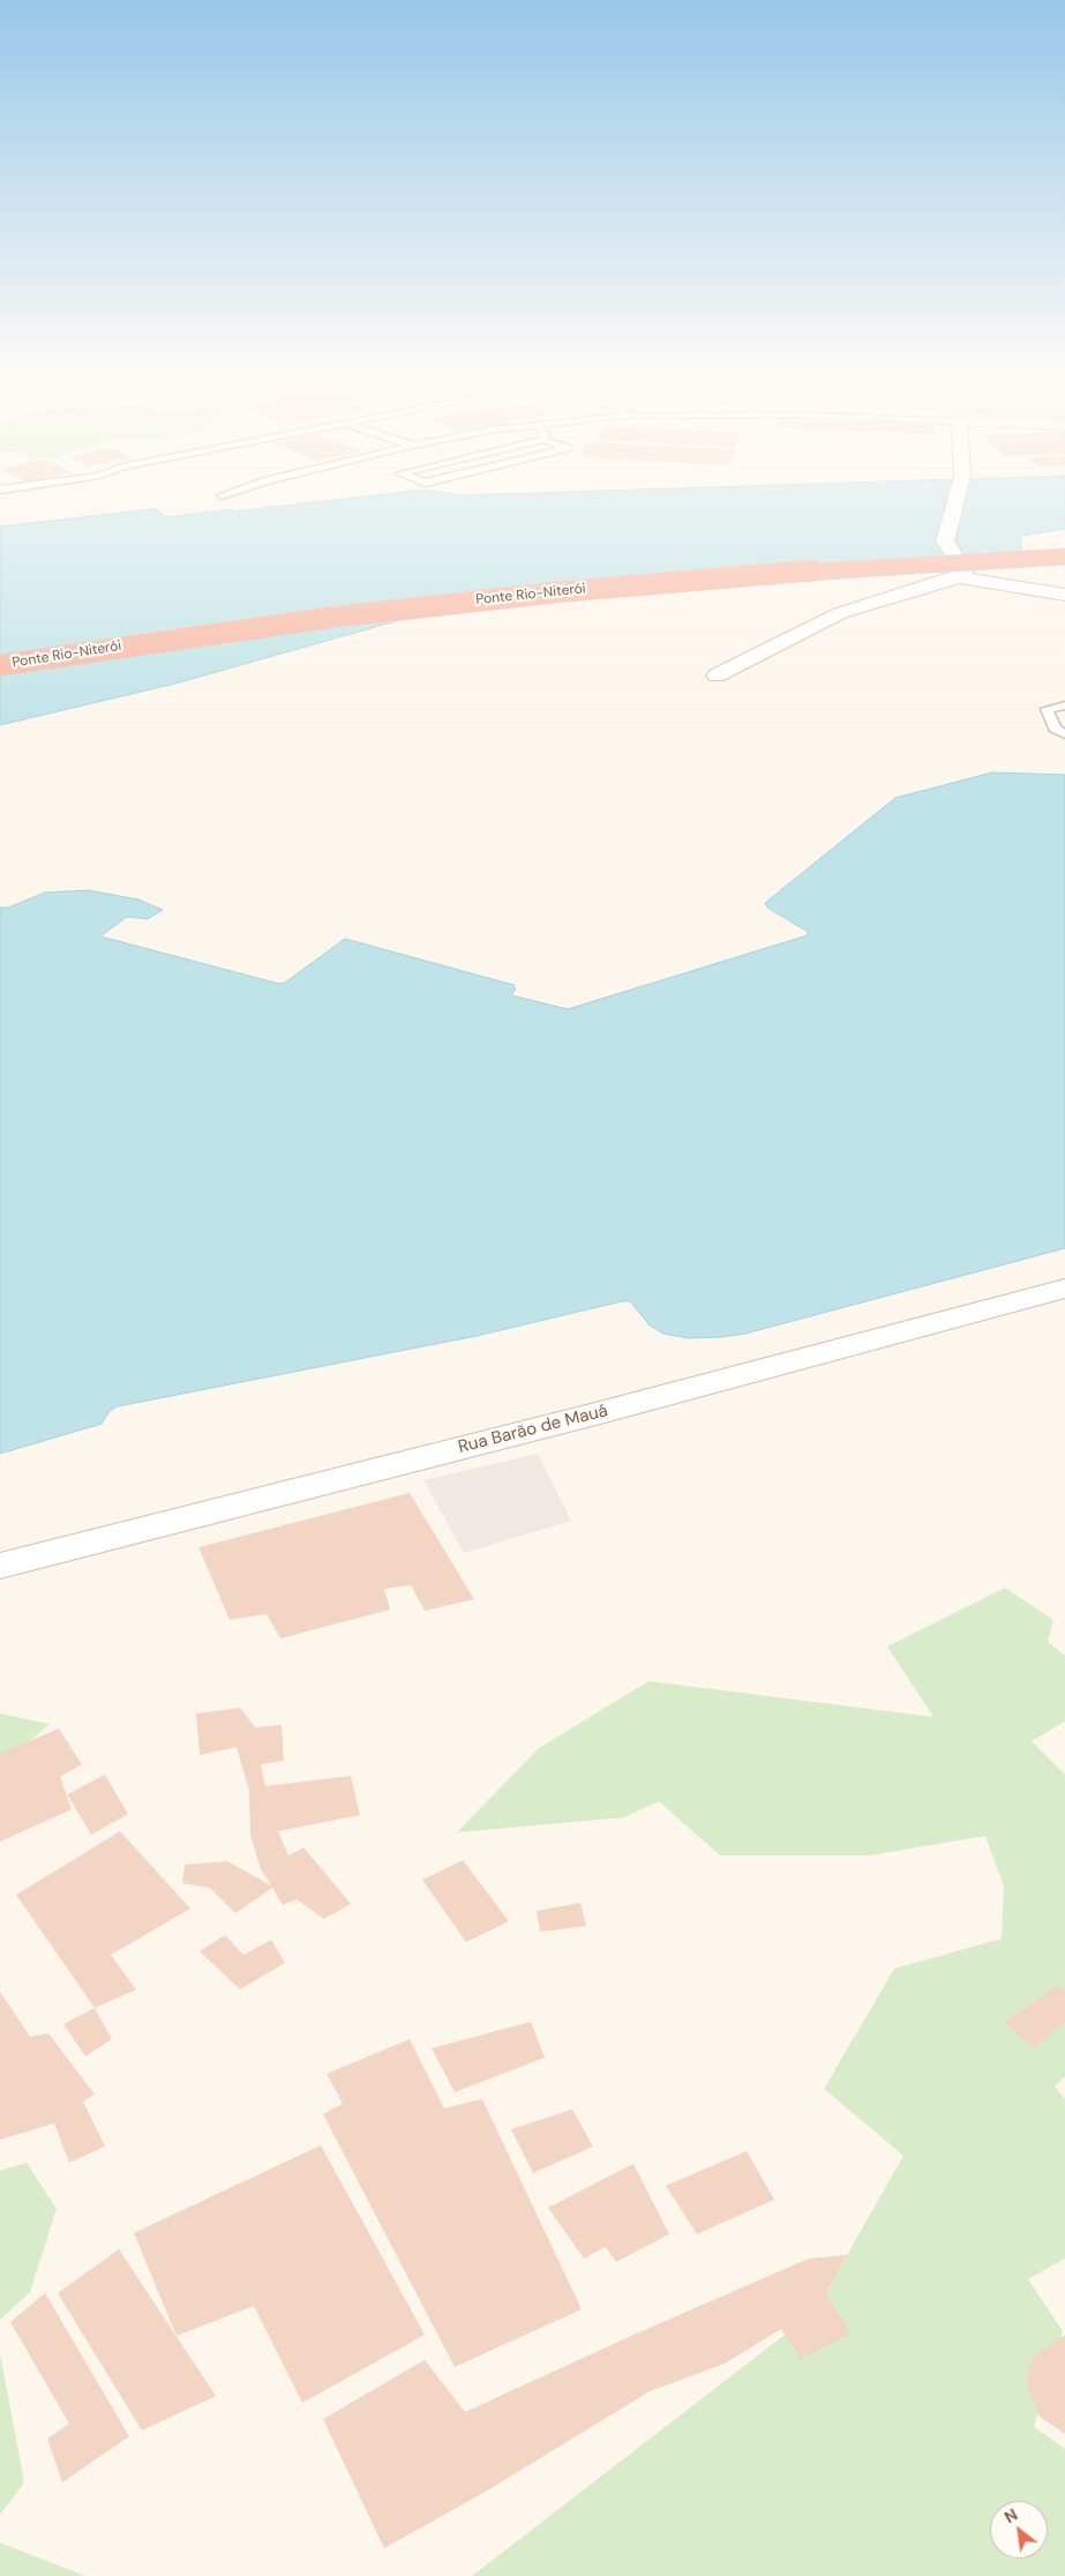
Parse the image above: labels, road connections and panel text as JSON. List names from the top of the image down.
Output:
{
  "streets": {
    "highway": ["Ponte Rio-Niterói"],
    "street": ["Rua Barão de Mauá"]
  },
  "north": "top left"
}
